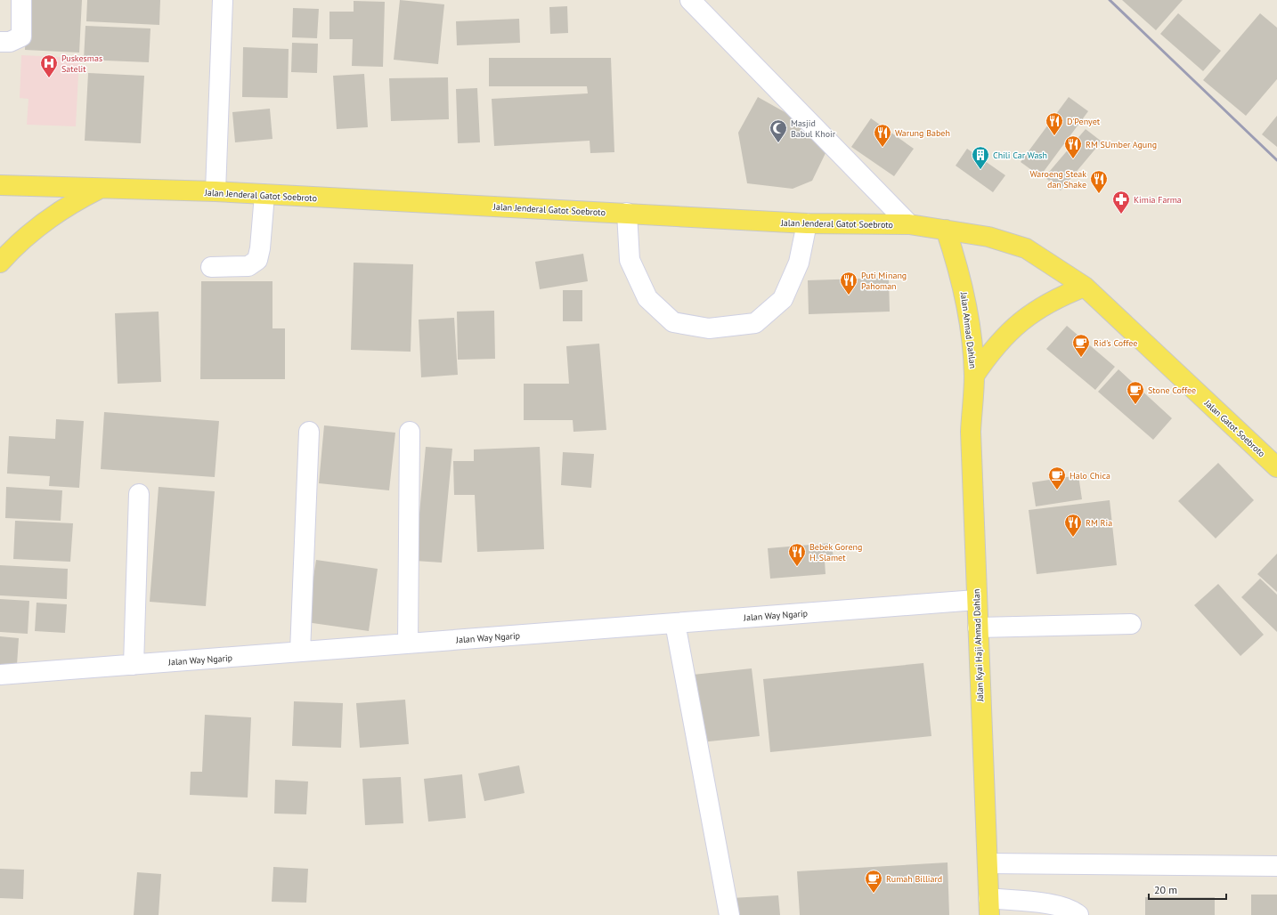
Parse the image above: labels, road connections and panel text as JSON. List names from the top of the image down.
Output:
{
  "streets": {
    "main road": [
      "Jalan Jenderal Gatot Soebroto",
      "Jalan Ahmad Dahlan",
      "Jalan Gatot Soebroto",
      "Jalan Kyai Haji Ahmad Dahlan"
    ],
    "street": ["Jalan Way Ngarip"]
  },
  "crossings": [
    ["Jalan Jenderal Gatot Soebroto", "Jalan Ahmad Dahlan"],
    ["Jalan Jenderal Gatot Soebroto", "Jalan Gatot Soebroto"],
    ["Jalan Ahmad Dahlan", "Jalan Gatot Soebroto"],
    ["Jalan Ahmad Dahlan", "Jalan Kyai Haji Ahmad Dahlan"],
    ["Jalan Way Ngarip", "Jalan Kyai Haji Ahmad Dahlan"]
  ],
  "places": {
    "hospital": ["Puskesmas Satelit"],
    "restaurant": [
      "D'Penyet",
      "Warung Babeh",
      "RM SUmber Agung",
      "Waroeng Steak dan Shake",
      "Puti Minang Pahoman",
      "RM Ria",
      "Bebek Goreng H. Slamet"
    ],
    "mosque": ["Masjid Babul Khoir"],
    "building": ["Chili Car Wash"],
    "pharmacy": ["Kimia Farma"],
    "cafe": [
      "Rid's Coffee",
      "Stone Coffee",
      "Halo Chica",
      "Rumah Billiard"
    ]
  },
  "scale_bar": "20 m"
}
